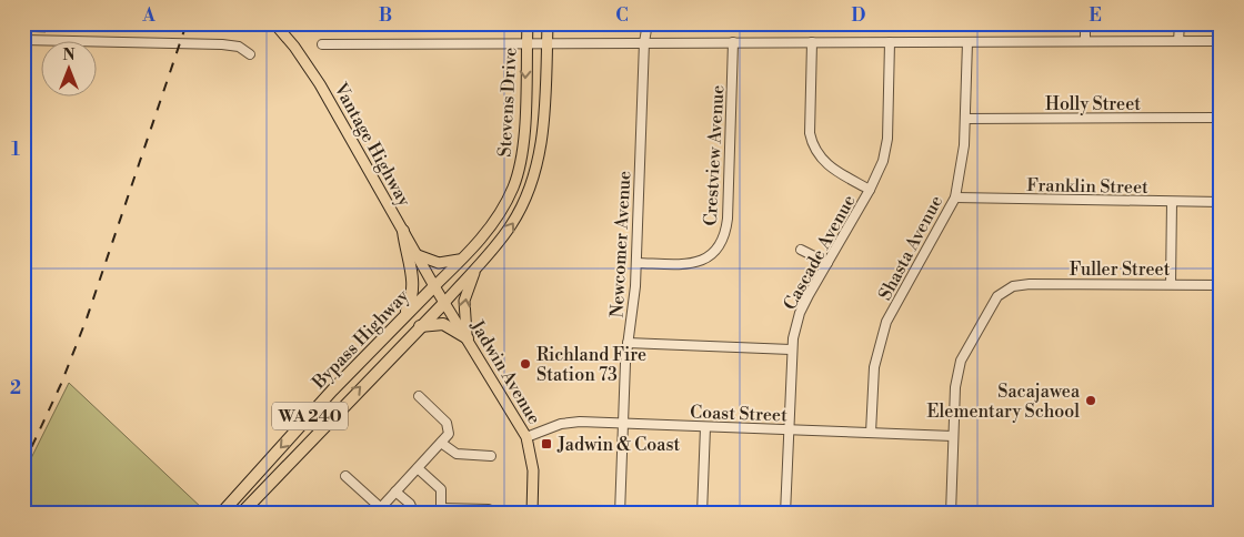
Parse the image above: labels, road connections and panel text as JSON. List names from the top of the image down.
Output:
{
  "streets": {
    "highway": ["Bypass Highway", "WA 240"],
    "main road": ["Stevens Drive", "Vantage Highway", "Jadwin Avenue"],
    "street": [
      "Holly Street",
      "Crestview Avenue",
      "Franklin Street",
      "Newcomer Avenue",
      "Shasta Avenue",
      "Cascade Avenue",
      "Fuller Street",
      "Coast Street"
    ]
  },
  "crossings": [
    ["Stevens Drive", "Vantage Highway"],
    ["Stevens Drive", "Bypass Highway"],
    ["Stevens Drive", "Jadwin Avenue"],
    ["Holly Street", "Shasta Avenue"],
    ["Vantage Highway", "Bypass Highway"],
    ["Vantage Highway", "Jadwin Avenue"],
    ["Vantage Highway", "WA 240"],
    ["Crestview Avenue", "Newcomer Avenue"],
    ["Franklin Street", "Shasta Avenue"],
    ["Newcomer Avenue", "Coast Street"],
    ["Shasta Avenue", "Coast Street"],
    ["Cascade Avenue", "Coast Street"],
    ["Fuller Street", "Coast Street"],
    ["Bypass Highway", "Jadwin Avenue"],
    ["Bypass Highway", "WA 240"],
    ["Jadwin Avenue", "Coast Street"]
  ],
  "places": {
    "other": ["Richland Fire Station 73", "Sacajawea Elementary School"],
    "transit": ["Jadwin & Coast"]
  },
  "north": "top",
  "grid": {
    "columns": [
      "A",
      "B",
      "C",
      "D",
      "E"
    ],
    "rows": ["1", "2"]
  }
}
